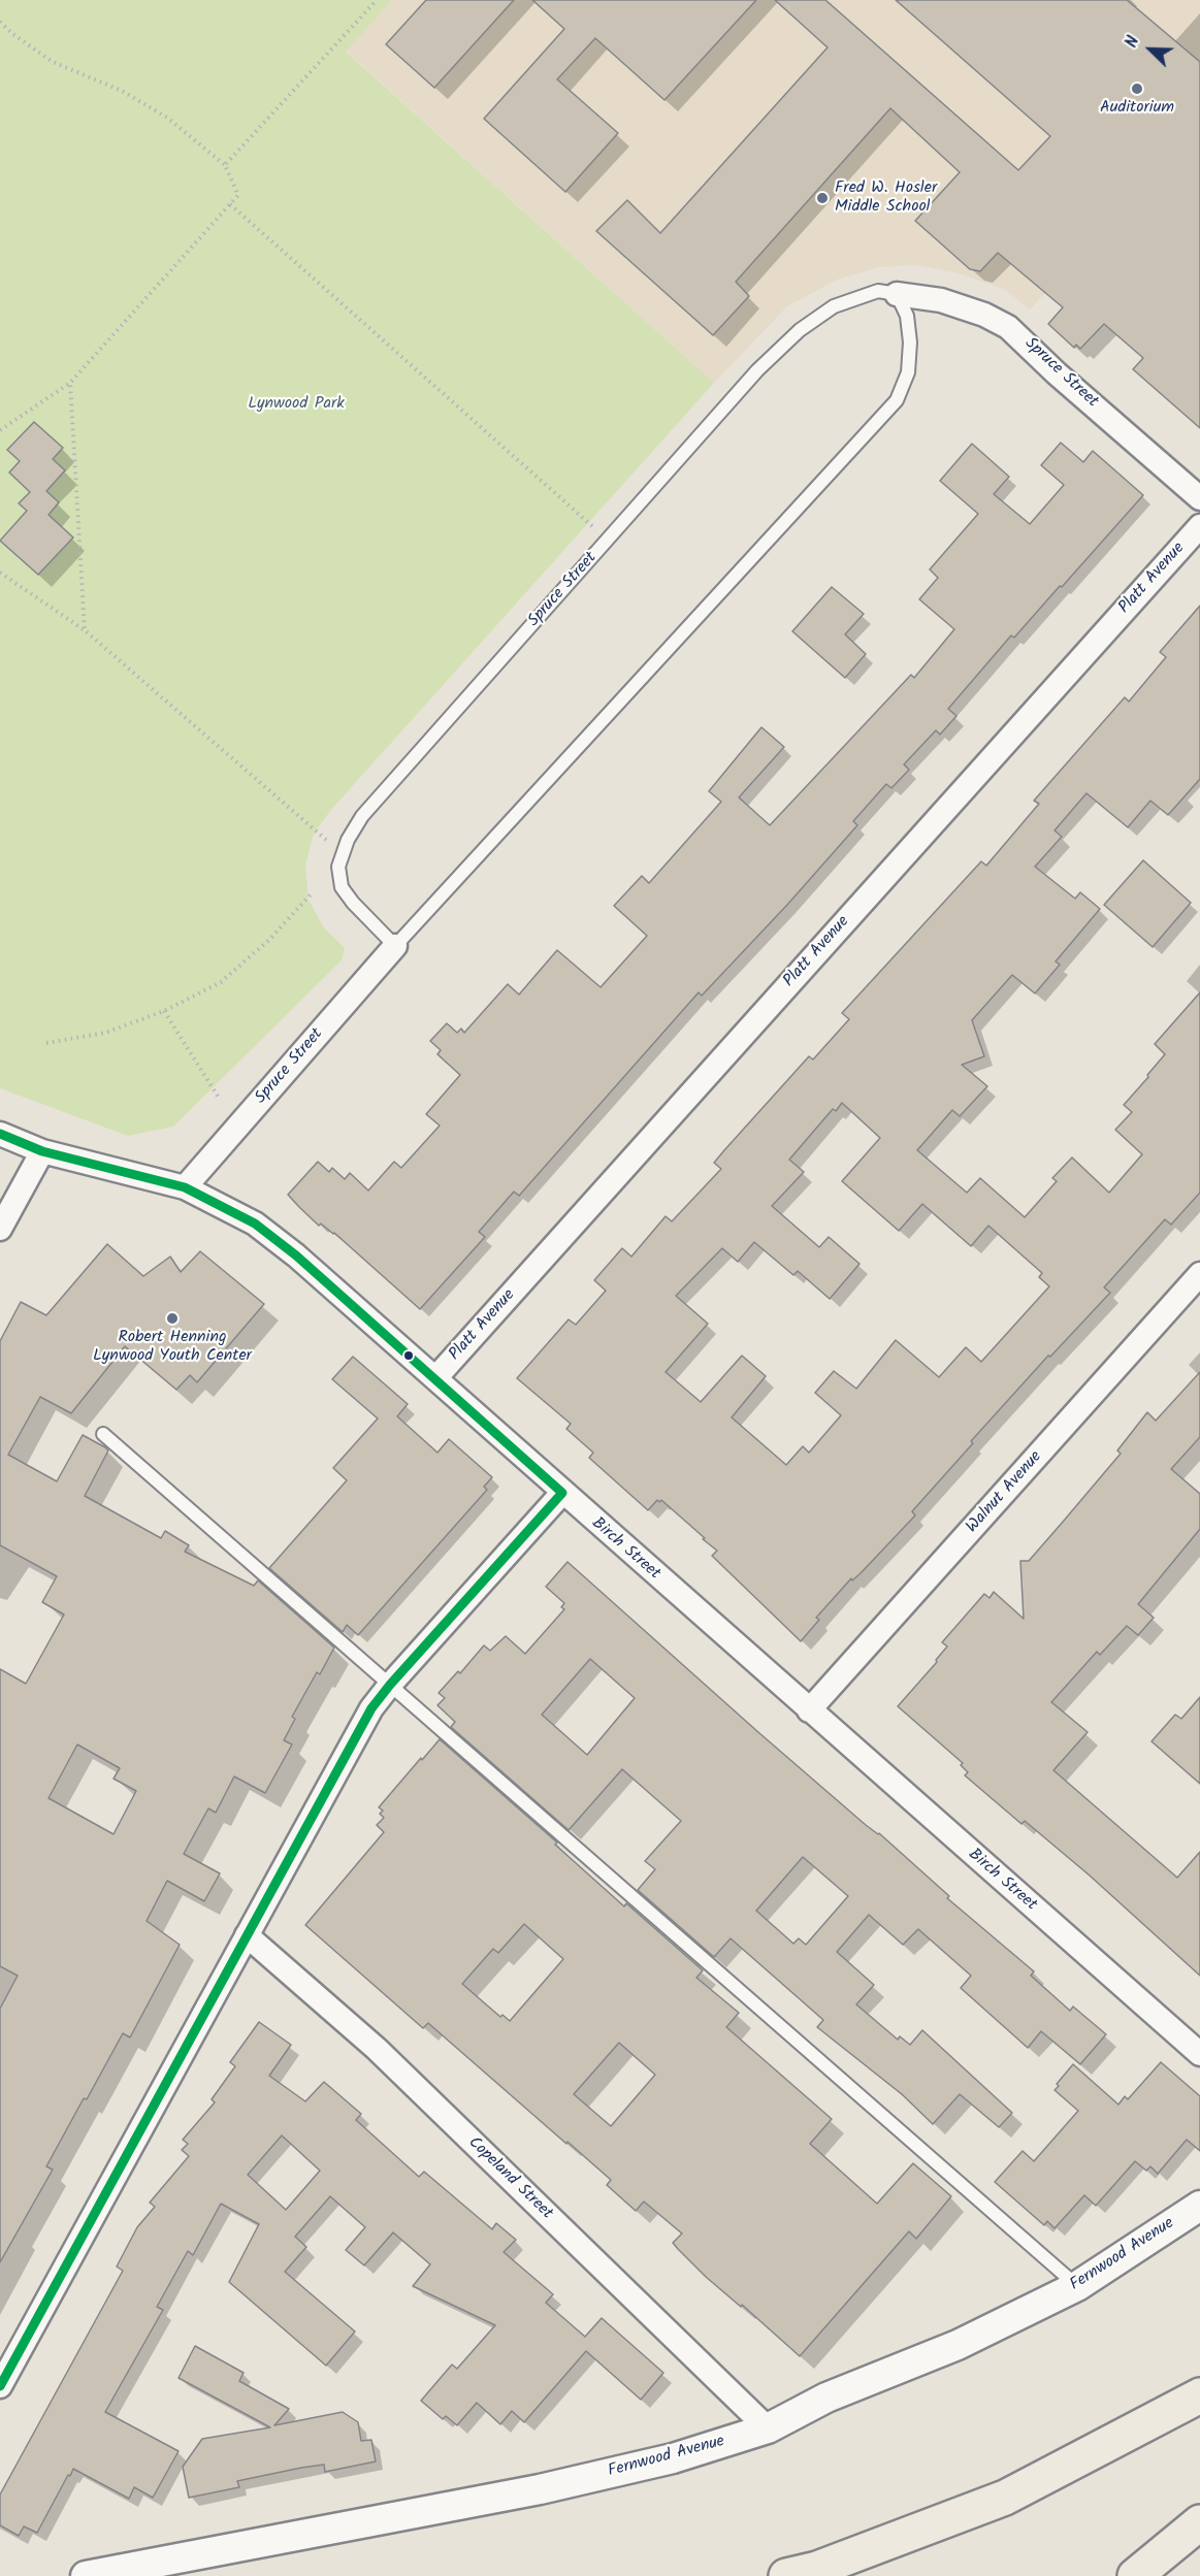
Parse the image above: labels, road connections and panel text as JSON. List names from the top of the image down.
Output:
{
  "streets": {
    "street": [
      "Spruce Street",
      "Platt Avenue",
      "Walnut Avenue",
      "Birch Street",
      "Copeland Street",
      "Fernwood Avenue"
    ]
  },
  "crossings": [
    ["Spruce Street", "Birch Street"],
    ["Platt Avenue", "Birch Street"],
    ["Walnut Avenue", "Birch Street"],
    ["Copeland Street", "Fernwood Avenue"]
  ],
  "parks": ["Lynwood Park"],
  "places": ["Auditorium", "Fred W. Hosler Middle School", "Robert Henning Lynwood Youth Center"],
  "north": "top left"
}
